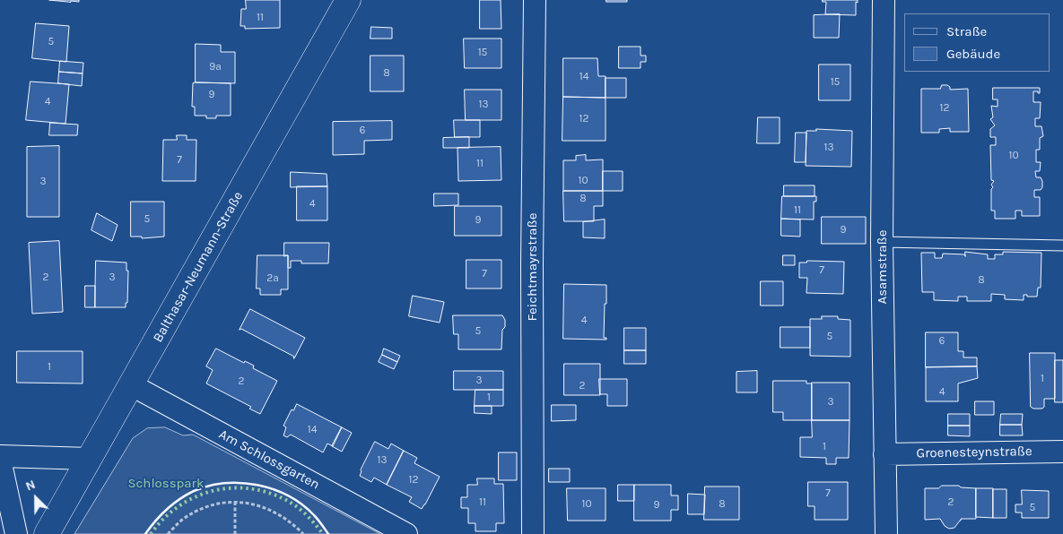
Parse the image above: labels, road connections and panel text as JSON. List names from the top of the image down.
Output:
{
  "streets": {
    "street": [
      "Balthasar-Neumann-Straße",
      "Feichtmayrstraße",
      "Asamstraße",
      "Groenesteynstraße",
      "Am Schlossgarten"
    ]
  },
  "crossings": [
    ["Balthasar-Neumann-Straße", "Am Schlossgarten"],
    ["Asamstraße", "Groenesteynstraße"]
  ],
  "parks": ["Schlosspark"],
  "house_numbers": [
    "11",
    "5",
    "15",
    "9a",
    "8",
    "14",
    "15",
    "9",
    "4",
    "13",
    "12",
    "12",
    "6",
    "13",
    "10",
    "7",
    "11",
    "10",
    "3",
    "8",
    "4",
    "11",
    "5",
    "9",
    "9",
    "7",
    "7",
    "2",
    "3",
    "2a",
    "8",
    "4",
    "5",
    "5",
    "6",
    "1",
    "1",
    "3",
    "2",
    "2",
    "4",
    "1",
    "3",
    "14",
    "1",
    "13",
    "12",
    "7",
    "11",
    "2",
    "10",
    "8",
    "9",
    "5"
  ],
  "legend": ["Straße", "Gebäude"],
  "north": "top left"
}
